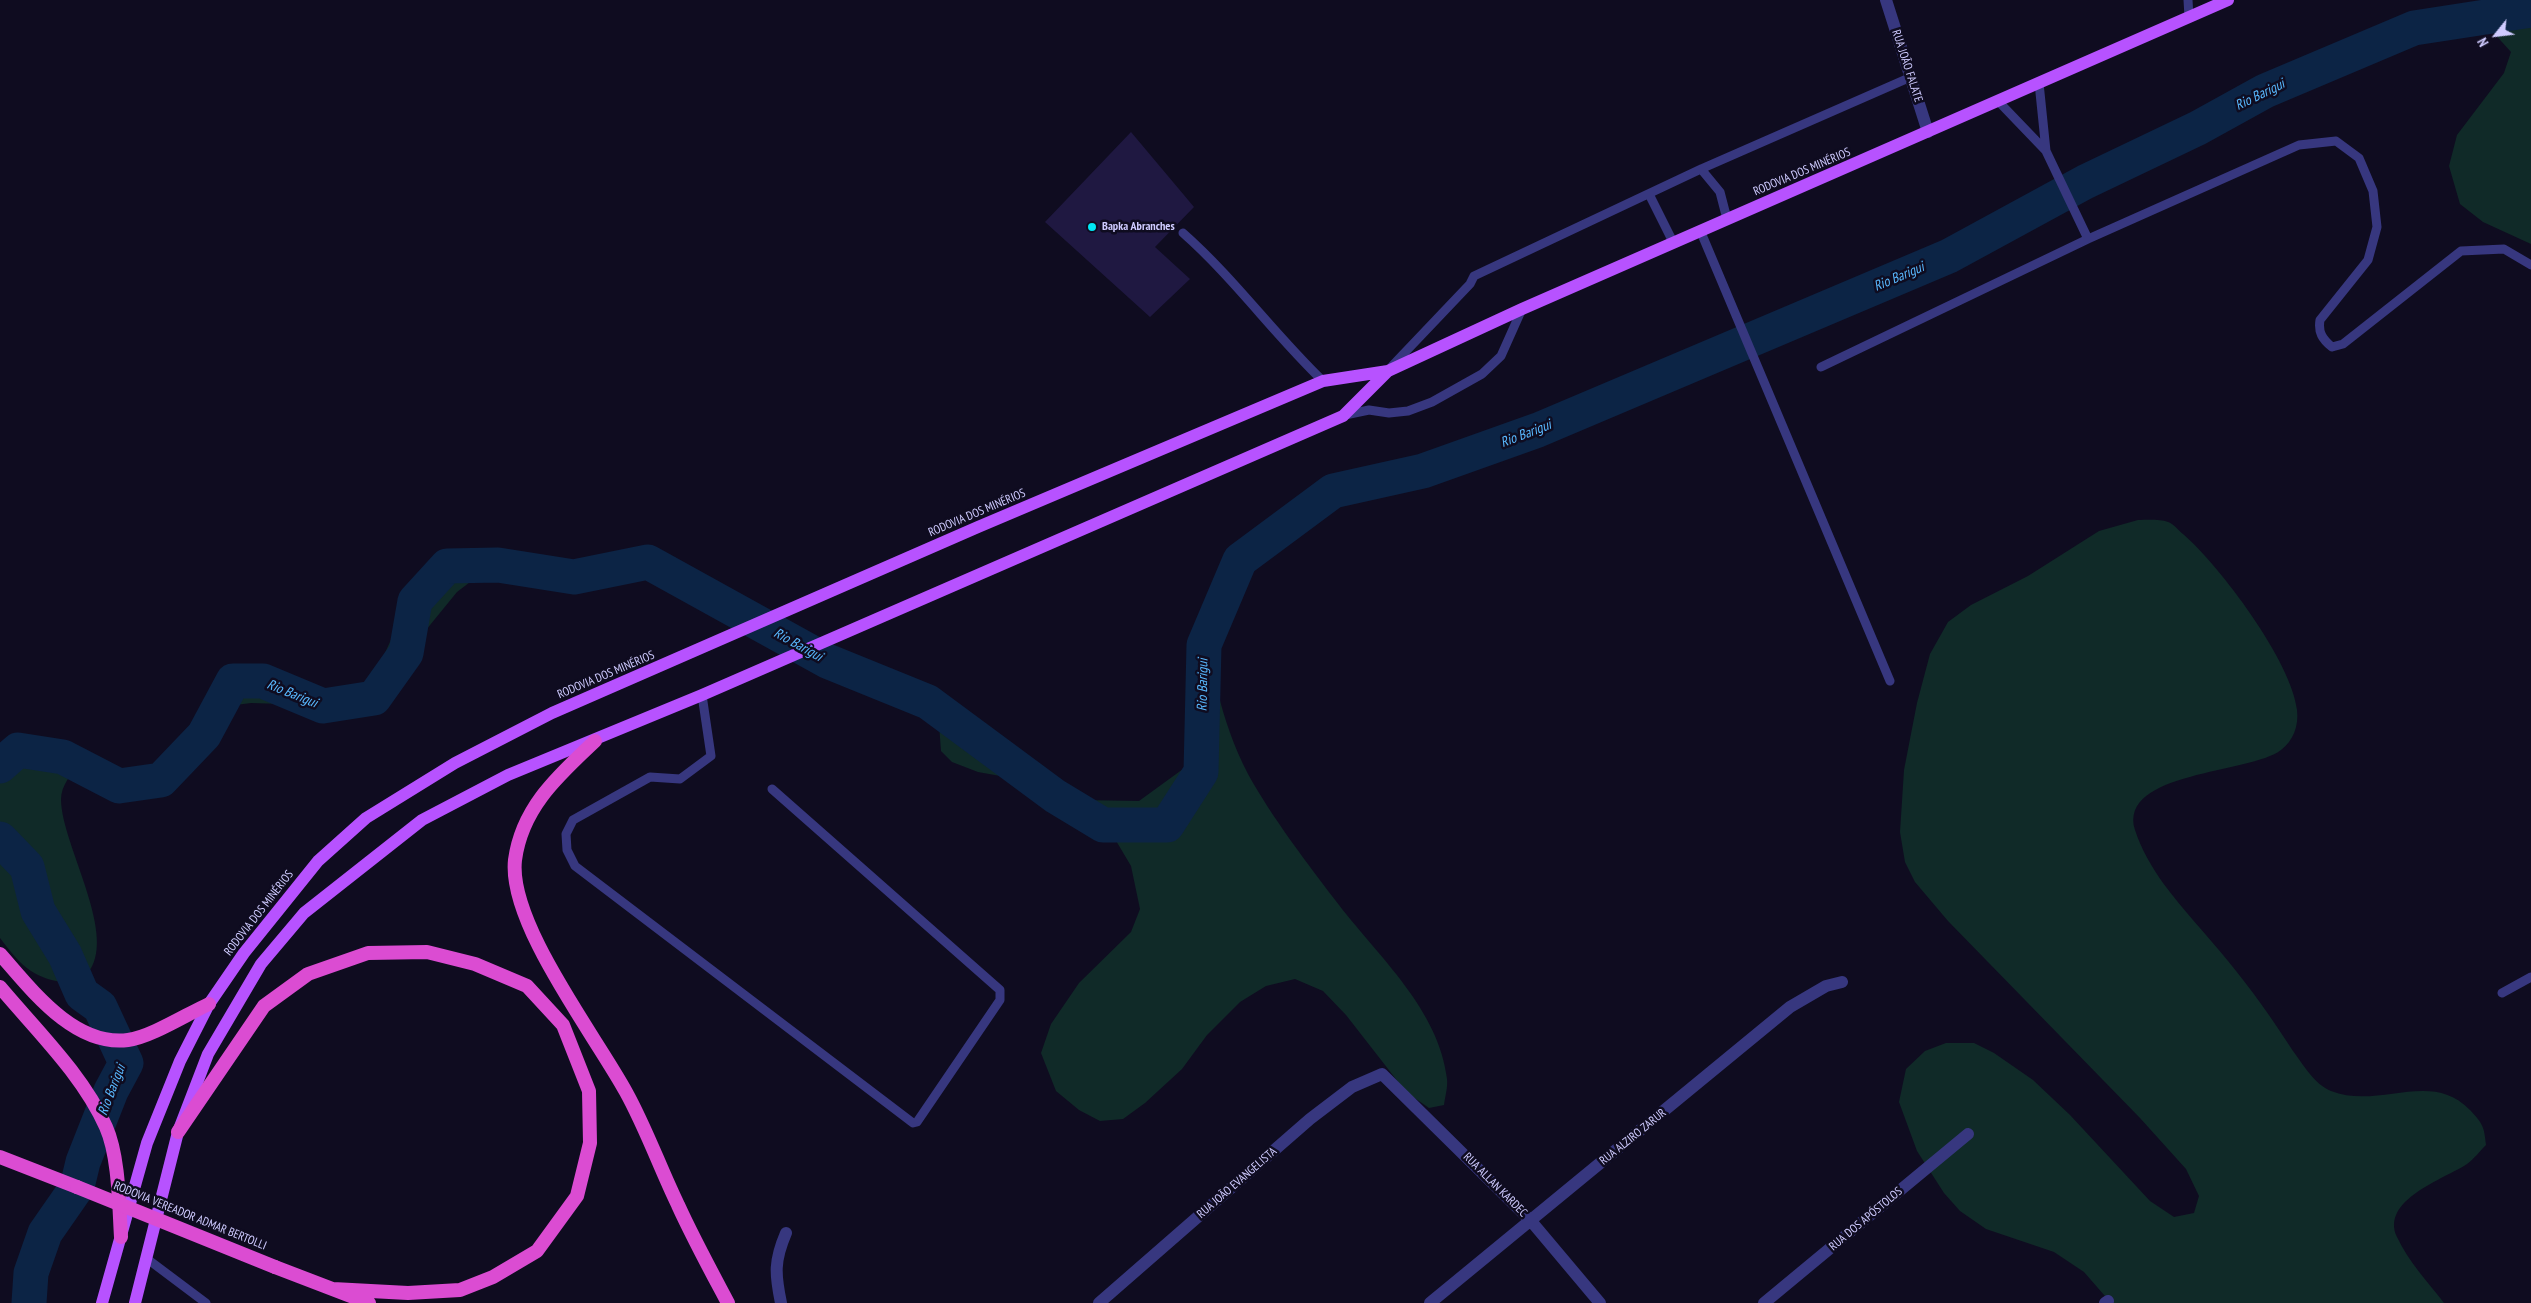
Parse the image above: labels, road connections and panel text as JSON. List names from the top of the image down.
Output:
{
  "streets": {
    "highway": ["RODOVIA VEREADOR ADMAR BERTOLLI"],
    "main road": ["RODOVIA DOS MINÉRIOS"],
    "street": [
      "RUA JOÃO FALATE",
      "RUA ALZIRO ZARUR",
      "RUA JOÃO EVANGELISTA",
      "RUA ALLAN KARDEC",
      "RUA DOS APÓSTOLOS"
    ]
  },
  "crossings": [
    ["RUA JOÃO FALATE", "RODOVIA DOS MINÉRIOS"],
    ["RUA ALZIRO ZARUR", "RUA ALLAN KARDEC"],
    ["RUA JOÃO EVANGELISTA", "RUA ALLAN KARDEC"]
  ],
  "water": ["Rio Barigui"],
  "places": ["Bapka Abranches"],
  "north": "bottom left"
}
